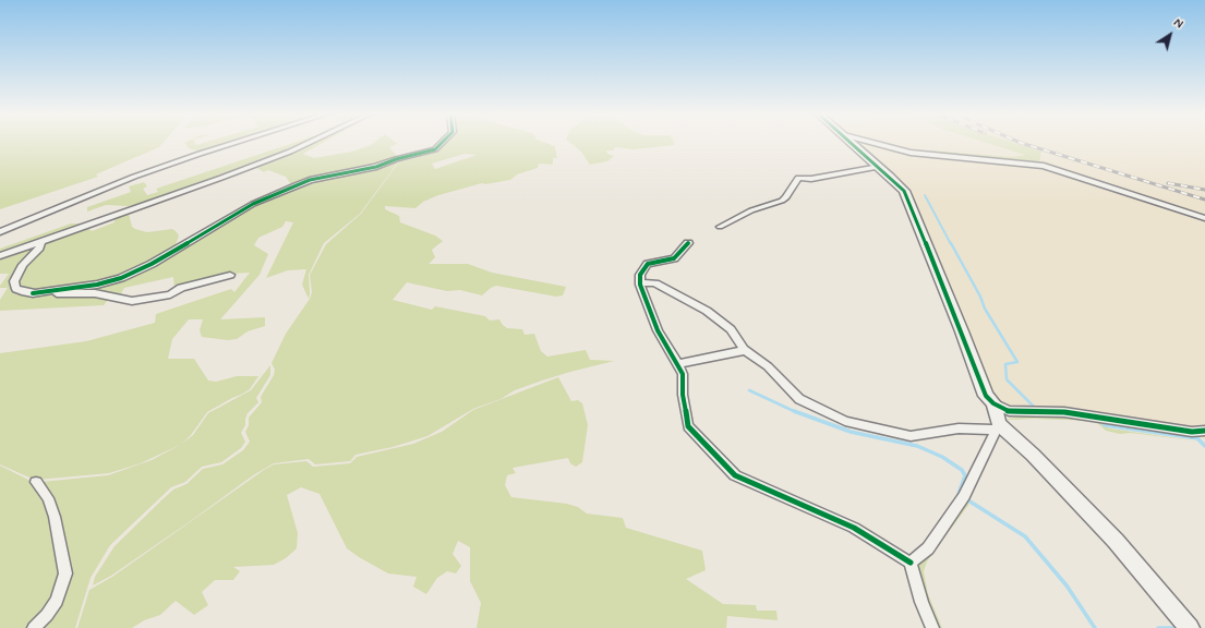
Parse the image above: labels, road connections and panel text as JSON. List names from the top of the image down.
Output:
{
  "north": "top right"
}
